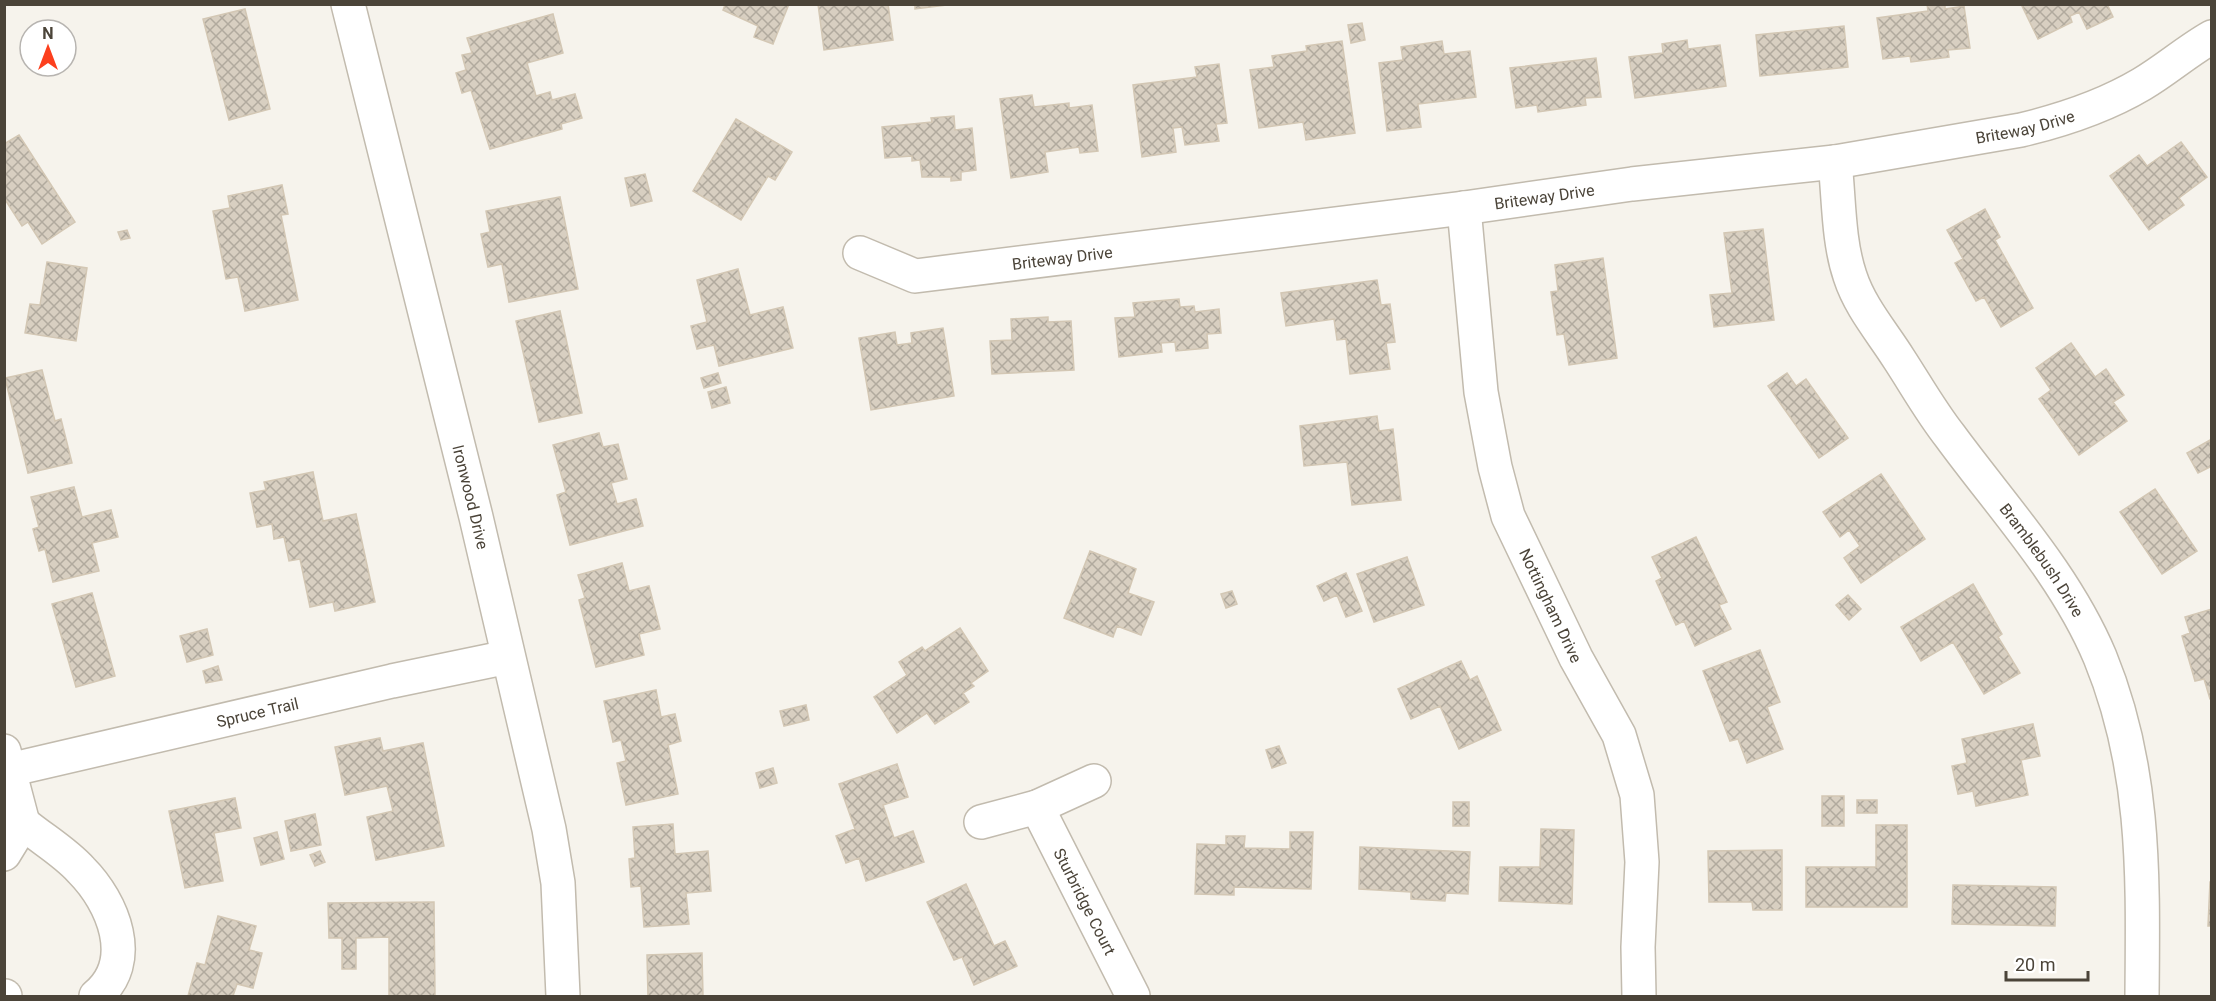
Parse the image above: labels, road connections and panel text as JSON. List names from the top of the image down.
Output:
{
  "streets": {
    "street": [
      "Briteway Drive",
      "Ironwood Drive",
      "Bramblebush Drive",
      "Nottingham Drive",
      "Spruce Trail",
      "Sturbridge Court"
    ]
  },
  "crossings": [
    ["Briteway Drive", "Bramblebush Drive"],
    ["Briteway Drive", "Nottingham Drive"],
    ["Ironwood Drive", "Spruce Trail"]
  ],
  "scale_bar": "20 m",
  "north": "top"
}
